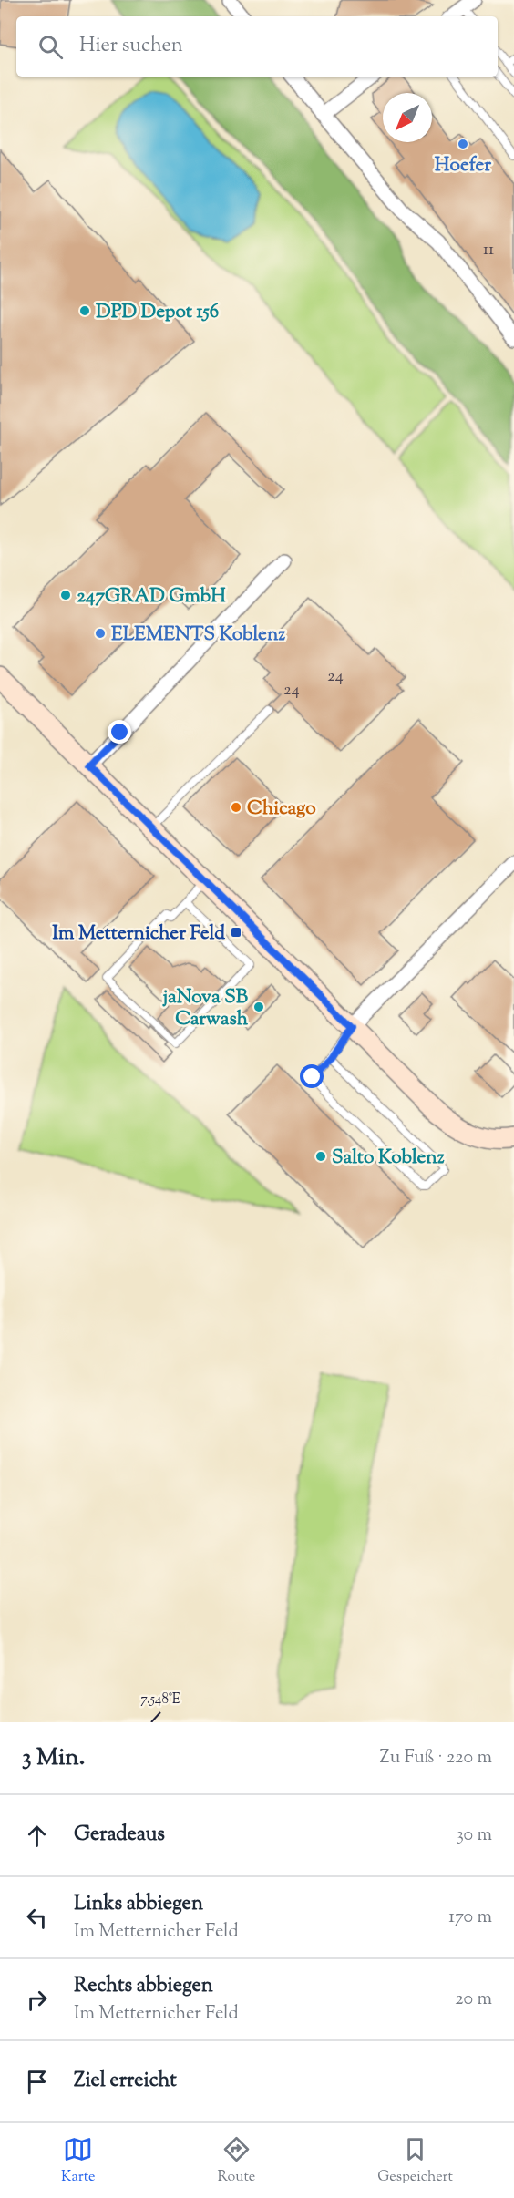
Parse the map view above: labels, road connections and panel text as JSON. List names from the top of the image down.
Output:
{
  "places": {
    "other": [
      "Hoefer",
      "DPD Depot 156",
      "247GRAD GmbH",
      "ELEMENTS Koblenz",
      "Chicago",
      "jaNova SB Carwash",
      "Salto Koblenz"
    ],
    "transit": ["Im Metternicher Feld"]
  },
  "house_numbers": ["11", "24", "24"],
  "north": "bottom left",
  "page": {
    "search": "Hier suchen",
    "heading": ["3 Min.", "Zu Fuß · 220 m"],
    "list": [
      ["Geradeaus", "30 m"],
      ["Links abbiegen", "Im Metternicher Feld", "170 m"],
      ["Rechts abbiegen", "Im Metternicher Feld", "20 m"],
      "Ziel erreicht"
    ],
    "nav": ["Karte", "Route", "Gespeichert"]
  },
  "coordinates": ["7.548°E"]
}
